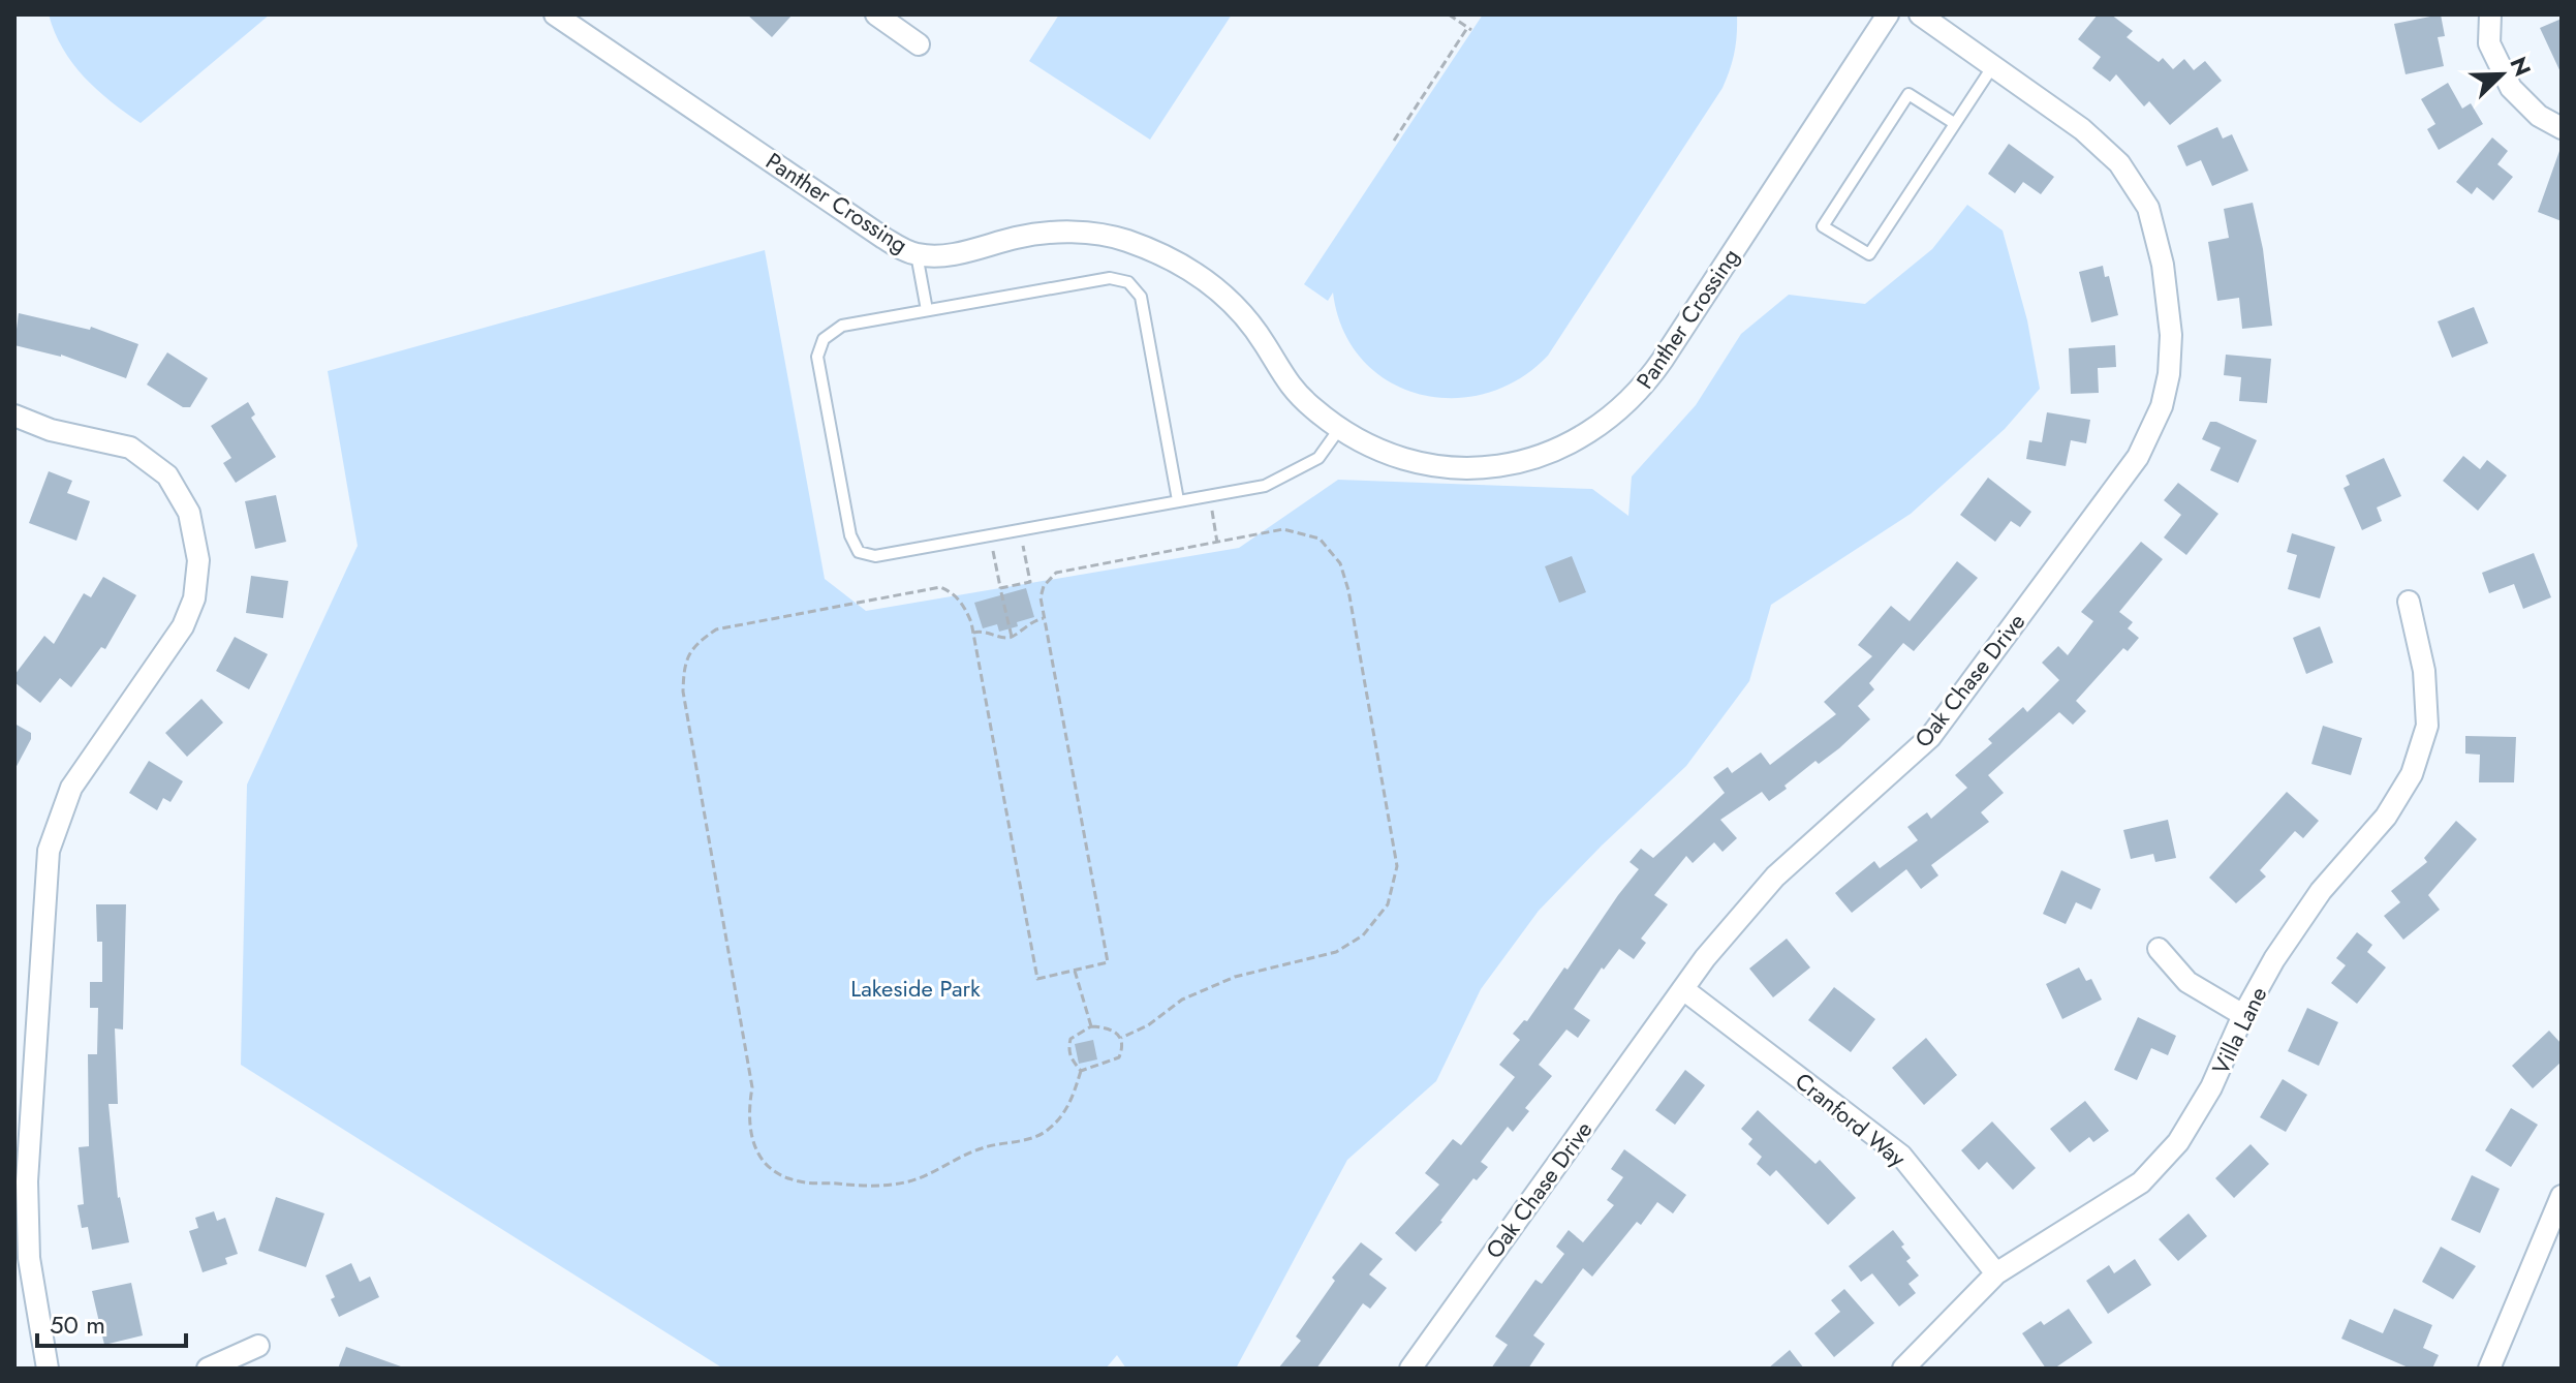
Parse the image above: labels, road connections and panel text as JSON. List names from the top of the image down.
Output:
{
  "streets": {
    "street": [
      "Panther Crossing",
      "Oak Chase Drive",
      "Villa Lane",
      "Cranford Way"
    ]
  },
  "crossings": [
    ["Oak Chase Drive", "Cranford Way"],
    ["Villa Lane", "Cranford Way"]
  ],
  "parks": ["Lakeside Park"],
  "scale_bar": "50 m",
  "north": "top right"
}
